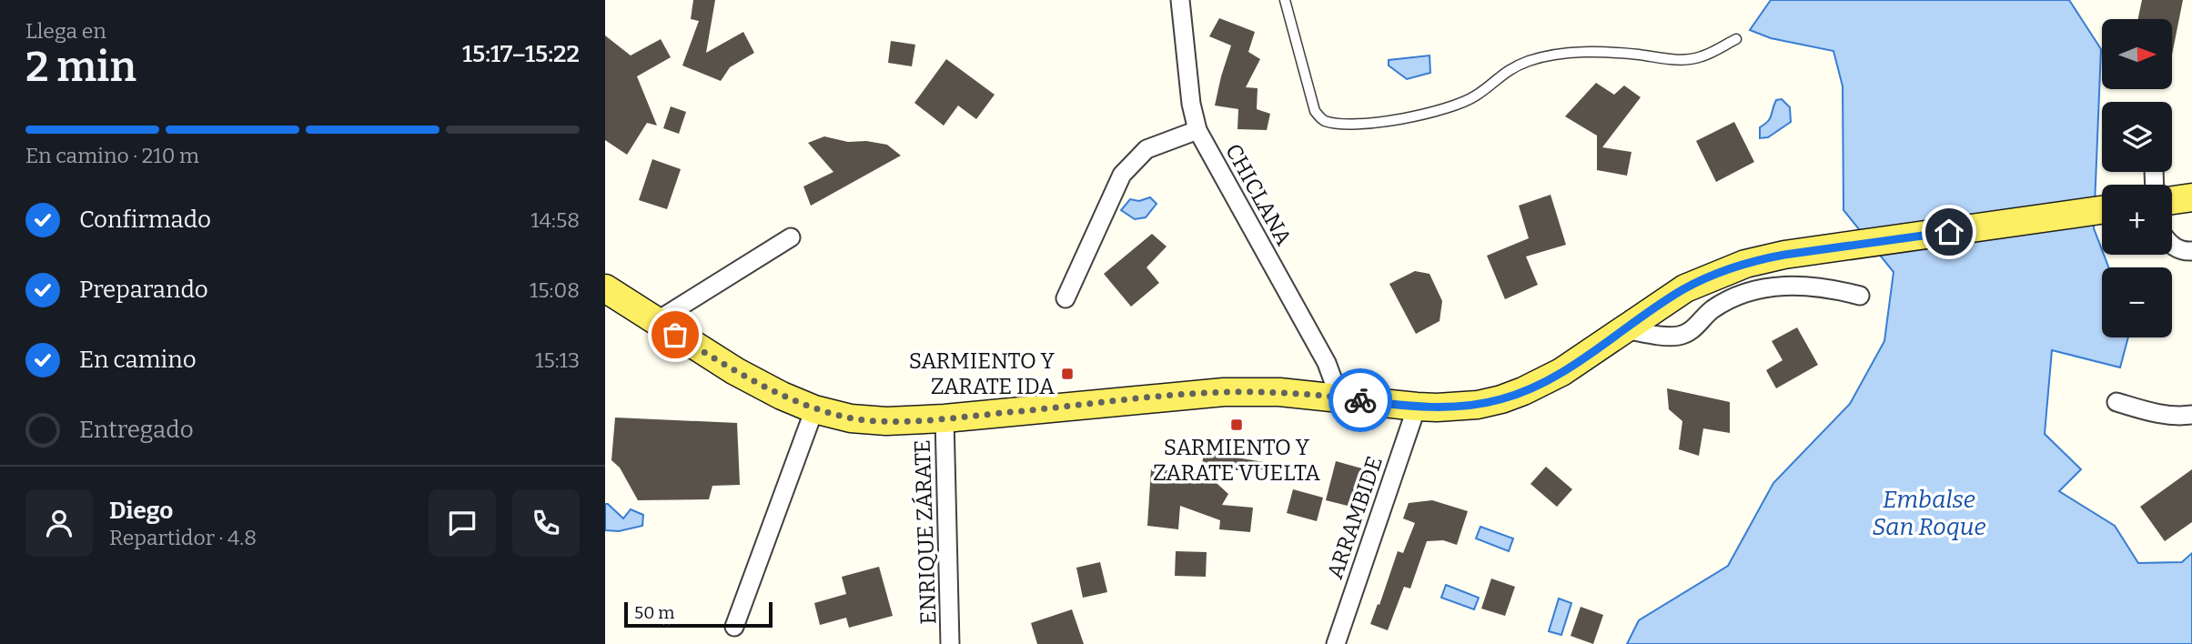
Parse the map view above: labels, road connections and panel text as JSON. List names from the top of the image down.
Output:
{
  "streets": {
    "street": ["CHICLANA", "ARRAMBIDE", "ENRIQUE ZÁRATE"]
  },
  "water": ["Embalse San Roque"],
  "places": {
    "transit": ["SARMIENTO Y ZARATE IDA", "SARMIENTO Y ZARATE VUELTA"]
  },
  "scale_bar": "50 m",
  "north": "right",
  "page": {
    "heading": ["2 min", "Llega en", "15:17–15:22"],
    "panel": ["Diego", "Repartidor · 4.8"],
    "map_buttons": ["+", "−"],
    "bar": "En camino · 210 m",
    "list": [
      ["Confirmado", "14:58"],
      ["Preparando", "15:08"],
      ["En camino", "15:13"],
      "Entregado"
    ],
    "scale": "50 m"
  }
}
